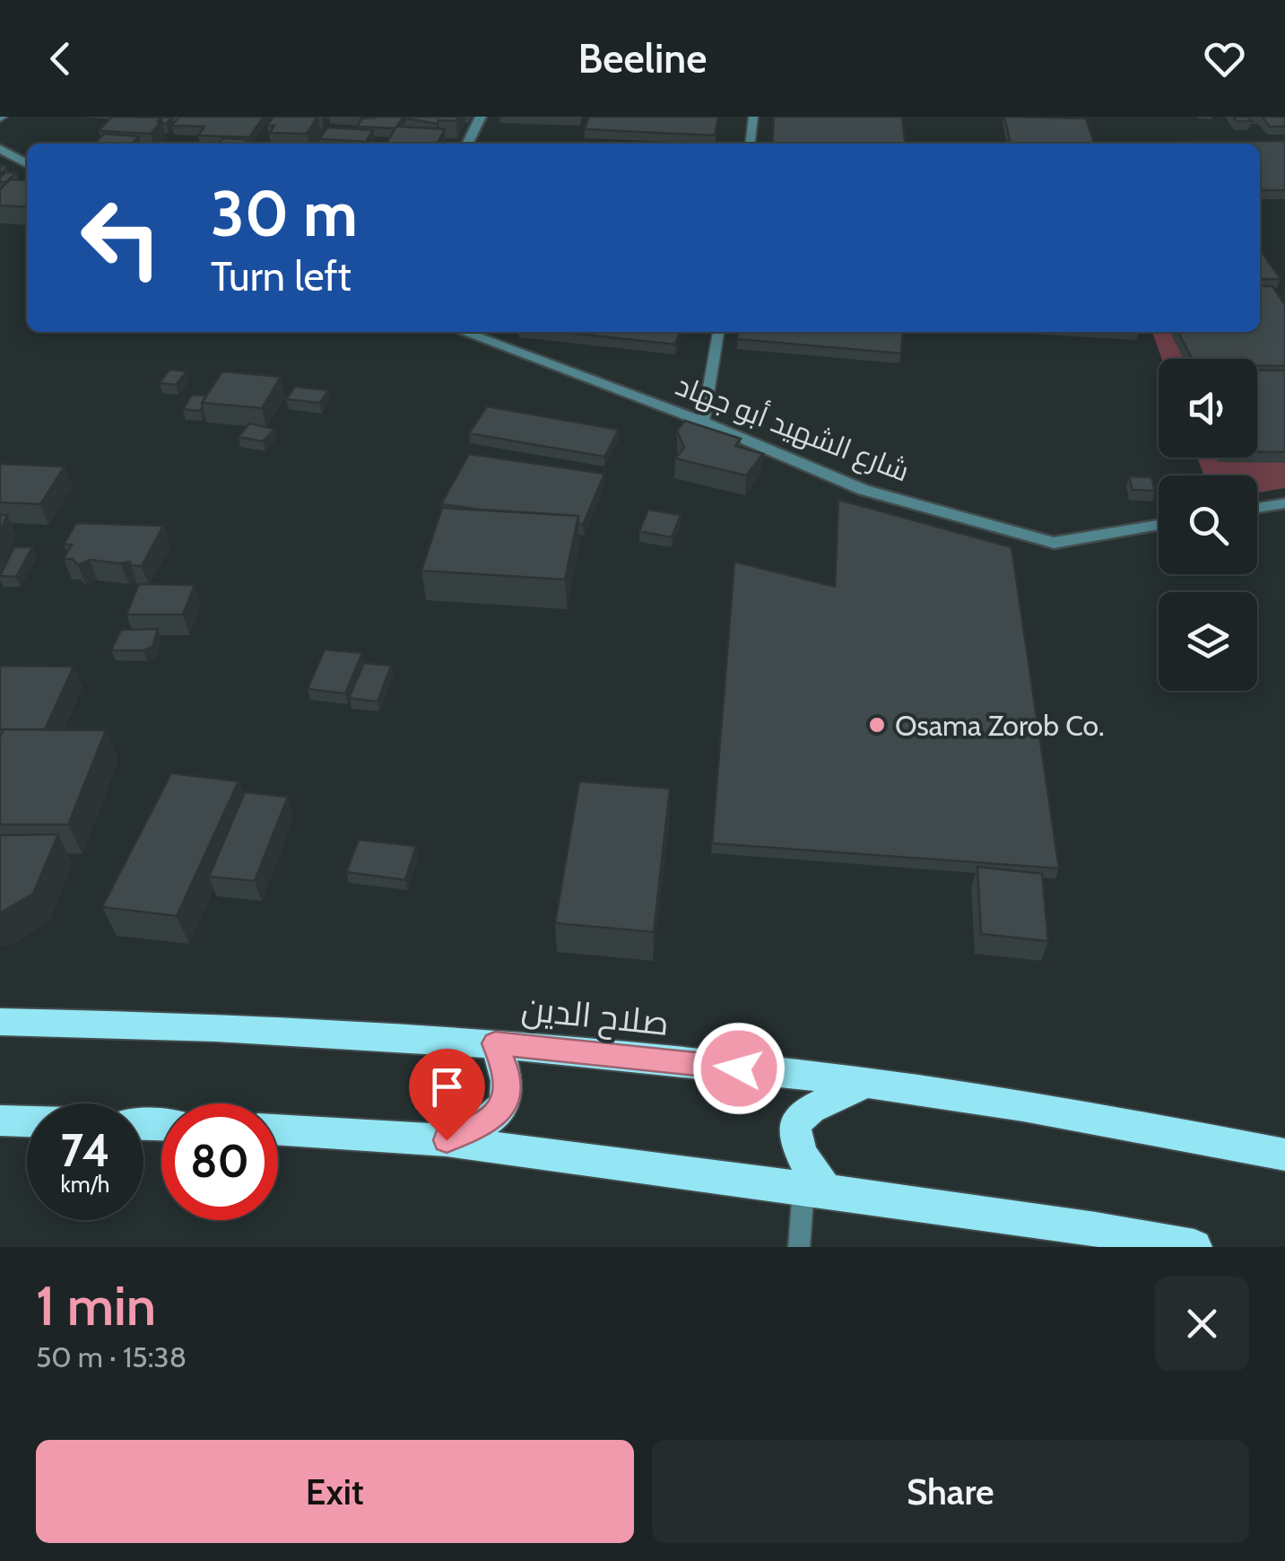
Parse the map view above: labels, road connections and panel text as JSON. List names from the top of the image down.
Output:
{
  "streets": {
    "highway": ["صلاح الدين"],
    "street": ["شارع الشهيد أبو جهاد"]
  },
  "places": ["Osama Zorob Co."],
  "page": {
    "header": "Beeline",
    "turn": ["30 m", "Turn left"],
    "speed": "74 km/h",
    "limit": "80",
    "heading": ["1 min", "50 m · 15:38"],
    "buttons": ["Exit", "Share"]
  }
}
